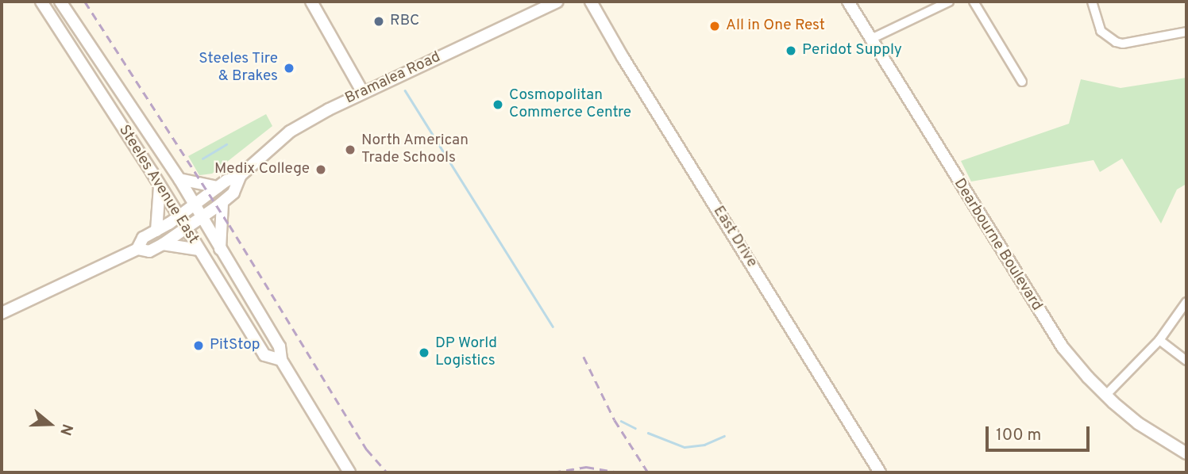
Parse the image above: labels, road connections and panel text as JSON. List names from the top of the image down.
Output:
{
  "streets": {
    "main road": [
      "Bramalea Road",
      "Steeles Avenue East",
      "East Drive",
      "Dearbourne Boulevard"
    ]
  },
  "crossings": [
    ["Bramalea Road", "Steeles Avenue East"]
  ],
  "places": [
    "RBC",
    "All in One Rest",
    "Peridot Supply",
    "Steeles Tire & Brakes",
    "Cosmopolitan Commerce Centre",
    "North American Trade Schools",
    "Medix College",
    "PitStop",
    "DP World Logistics"
  ],
  "scale_bar": "100 m",
  "north": "right"
}
